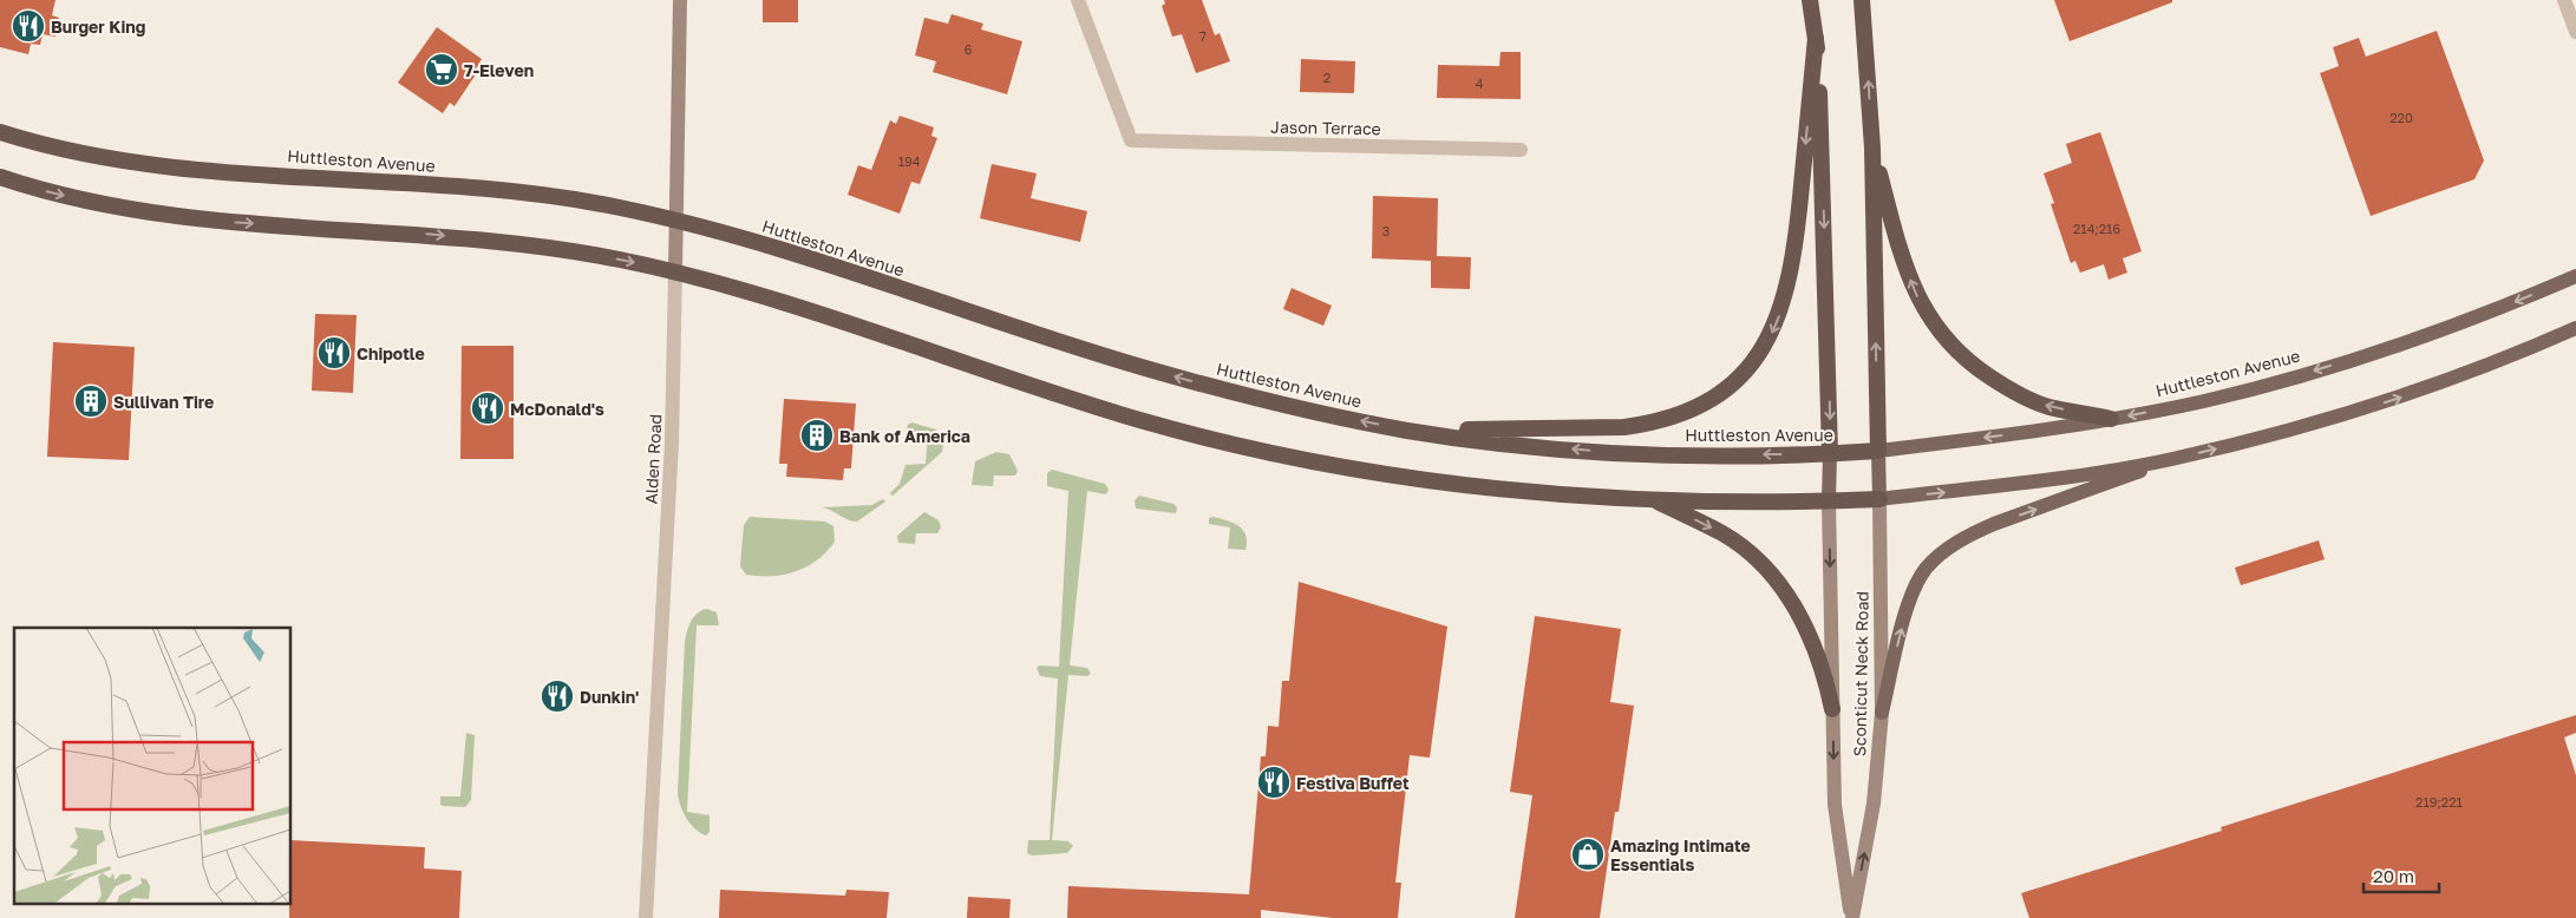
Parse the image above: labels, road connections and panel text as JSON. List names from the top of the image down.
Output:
{
  "streets": {
    "highway": ["Huttleston Avenue"],
    "main road": ["Alden Road", "Sconticut Neck Road"],
    "street": ["Jason Terrace"]
  },
  "crossings": [
    ["Huttleston Avenue", "Alden Road"]
  ],
  "places": {
    "restaurant": [
      "Burger King",
      "Chipotle",
      "McDonald's",
      "Dunkin'",
      "Festiva Buffet"
    ],
    "supermarket": ["7-Eleven"],
    "building": ["Sullivan Tire", "Bank of America"],
    "shop": ["Amazing Intimate Essentials"]
  },
  "house_numbers": [
    "7",
    "6",
    "2",
    "4",
    "220",
    "194",
    "214;216",
    "3",
    "219;221"
  ],
  "scale_bar": "20 m"
}
